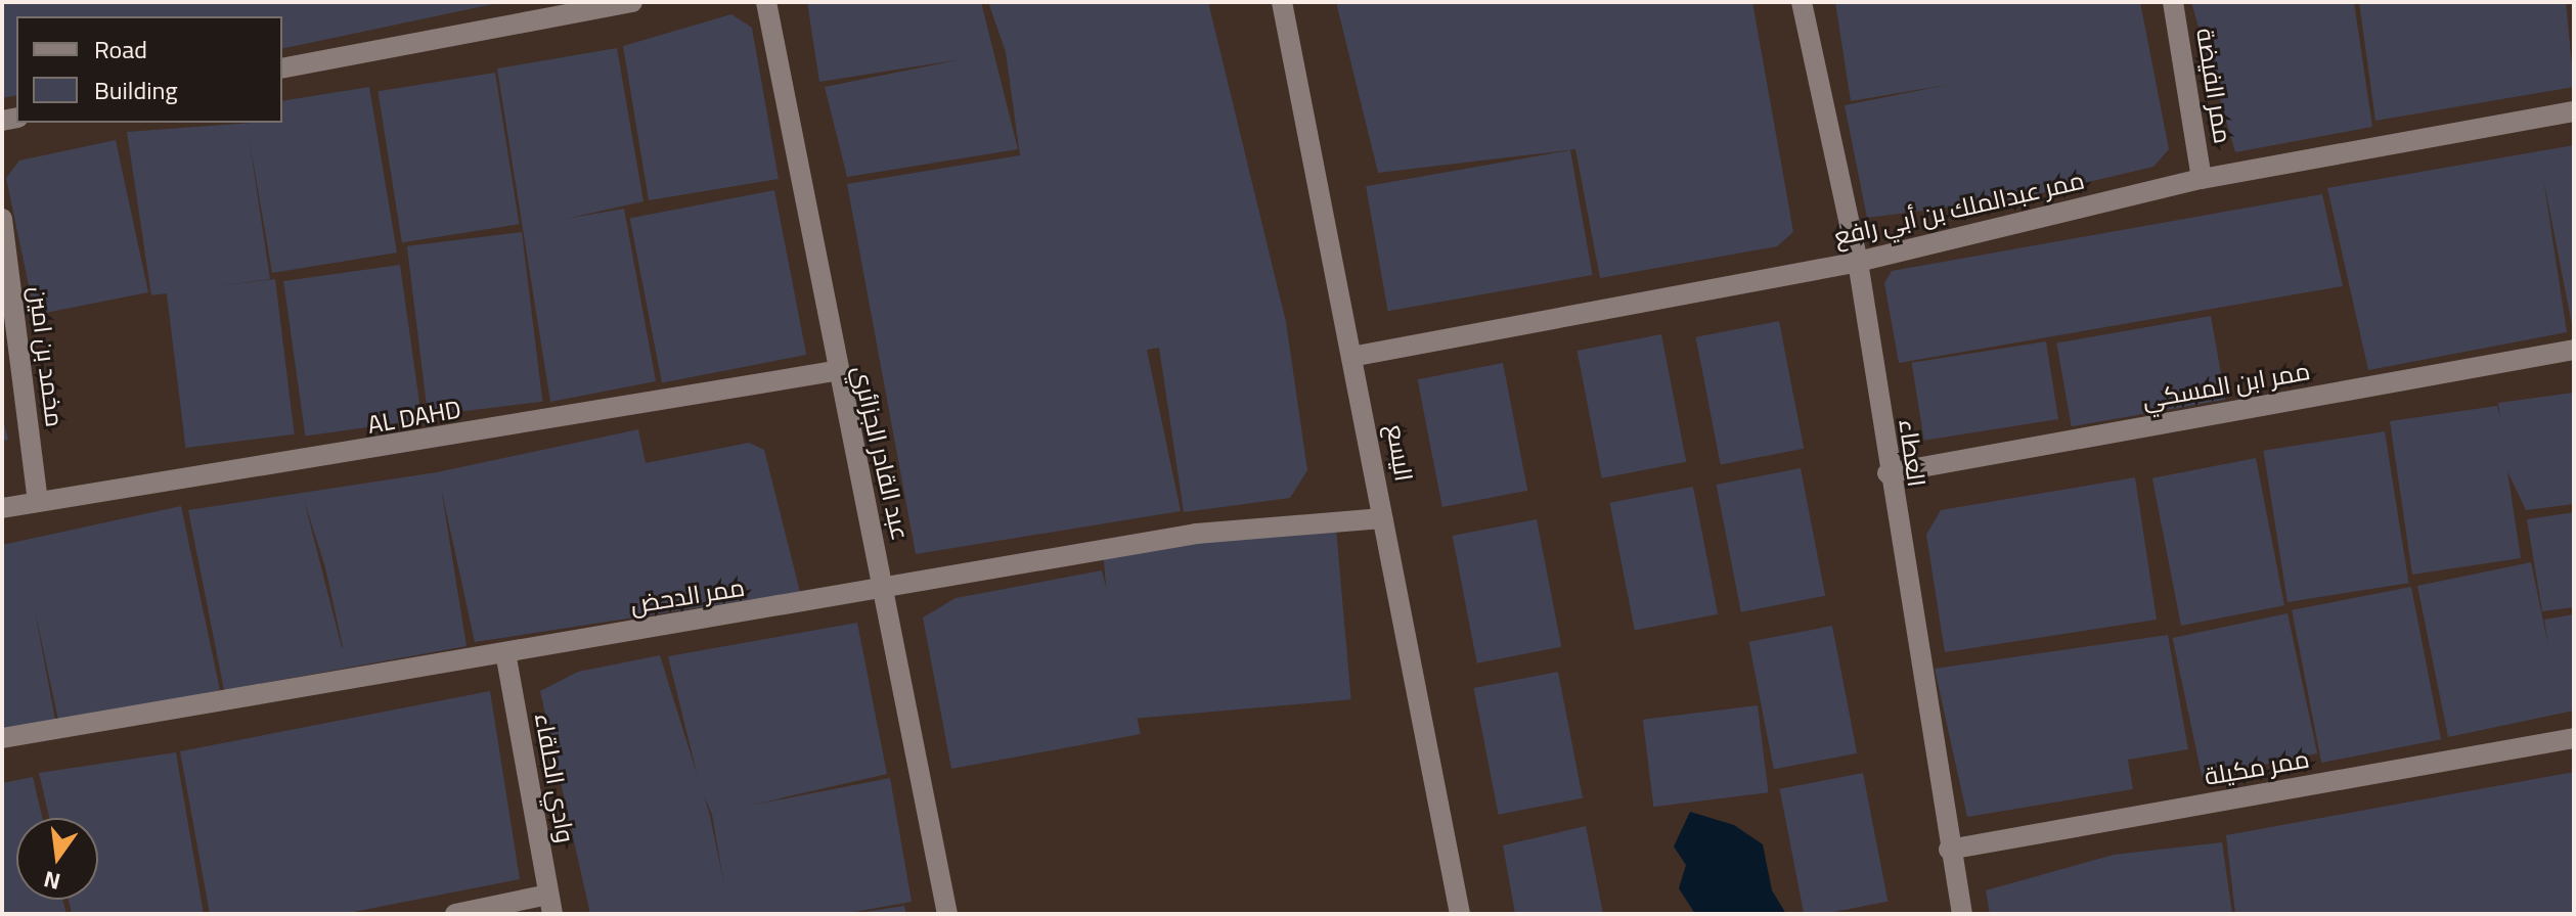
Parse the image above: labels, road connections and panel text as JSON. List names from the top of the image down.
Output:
{
  "streets": {
    "street": [
      "ممر الفيضة",
      "ممر عبدالملك بن أبي رافع",
      "مخمد بن امين",
      "ممر ابن المسكي",
      "AL DAHD",
      "عبد القادر الجزائري",
      "اليسع",
      "العطاء",
      "ممر الدحض",
      "ممر مكيلة",
      "وادي الحلقاء"
    ]
  },
  "crossings": [
    ["ممر الفيضة", "ممر عبدالملك بن أبي رافع"],
    ["ممر عبدالملك بن أبي رافع", "اليسع"],
    ["ممر عبدالملك بن أبي رافع", "العطاء"],
    ["مخمد بن امين", "AL DAHD"],
    ["ممر ابن المسكي", "العطاء"],
    ["AL DAHD", "عبد القادر الجزائري"],
    ["عبد القادر الجزائري", "ممر الدحض"],
    ["اليسع", "ممر الدحض"],
    ["العطاء", "ممر مكيلة"],
    ["ممر الدحض", "وادي الحلقاء"]
  ],
  "legend": ["Road", "Building"],
  "north": "bottom"
}
